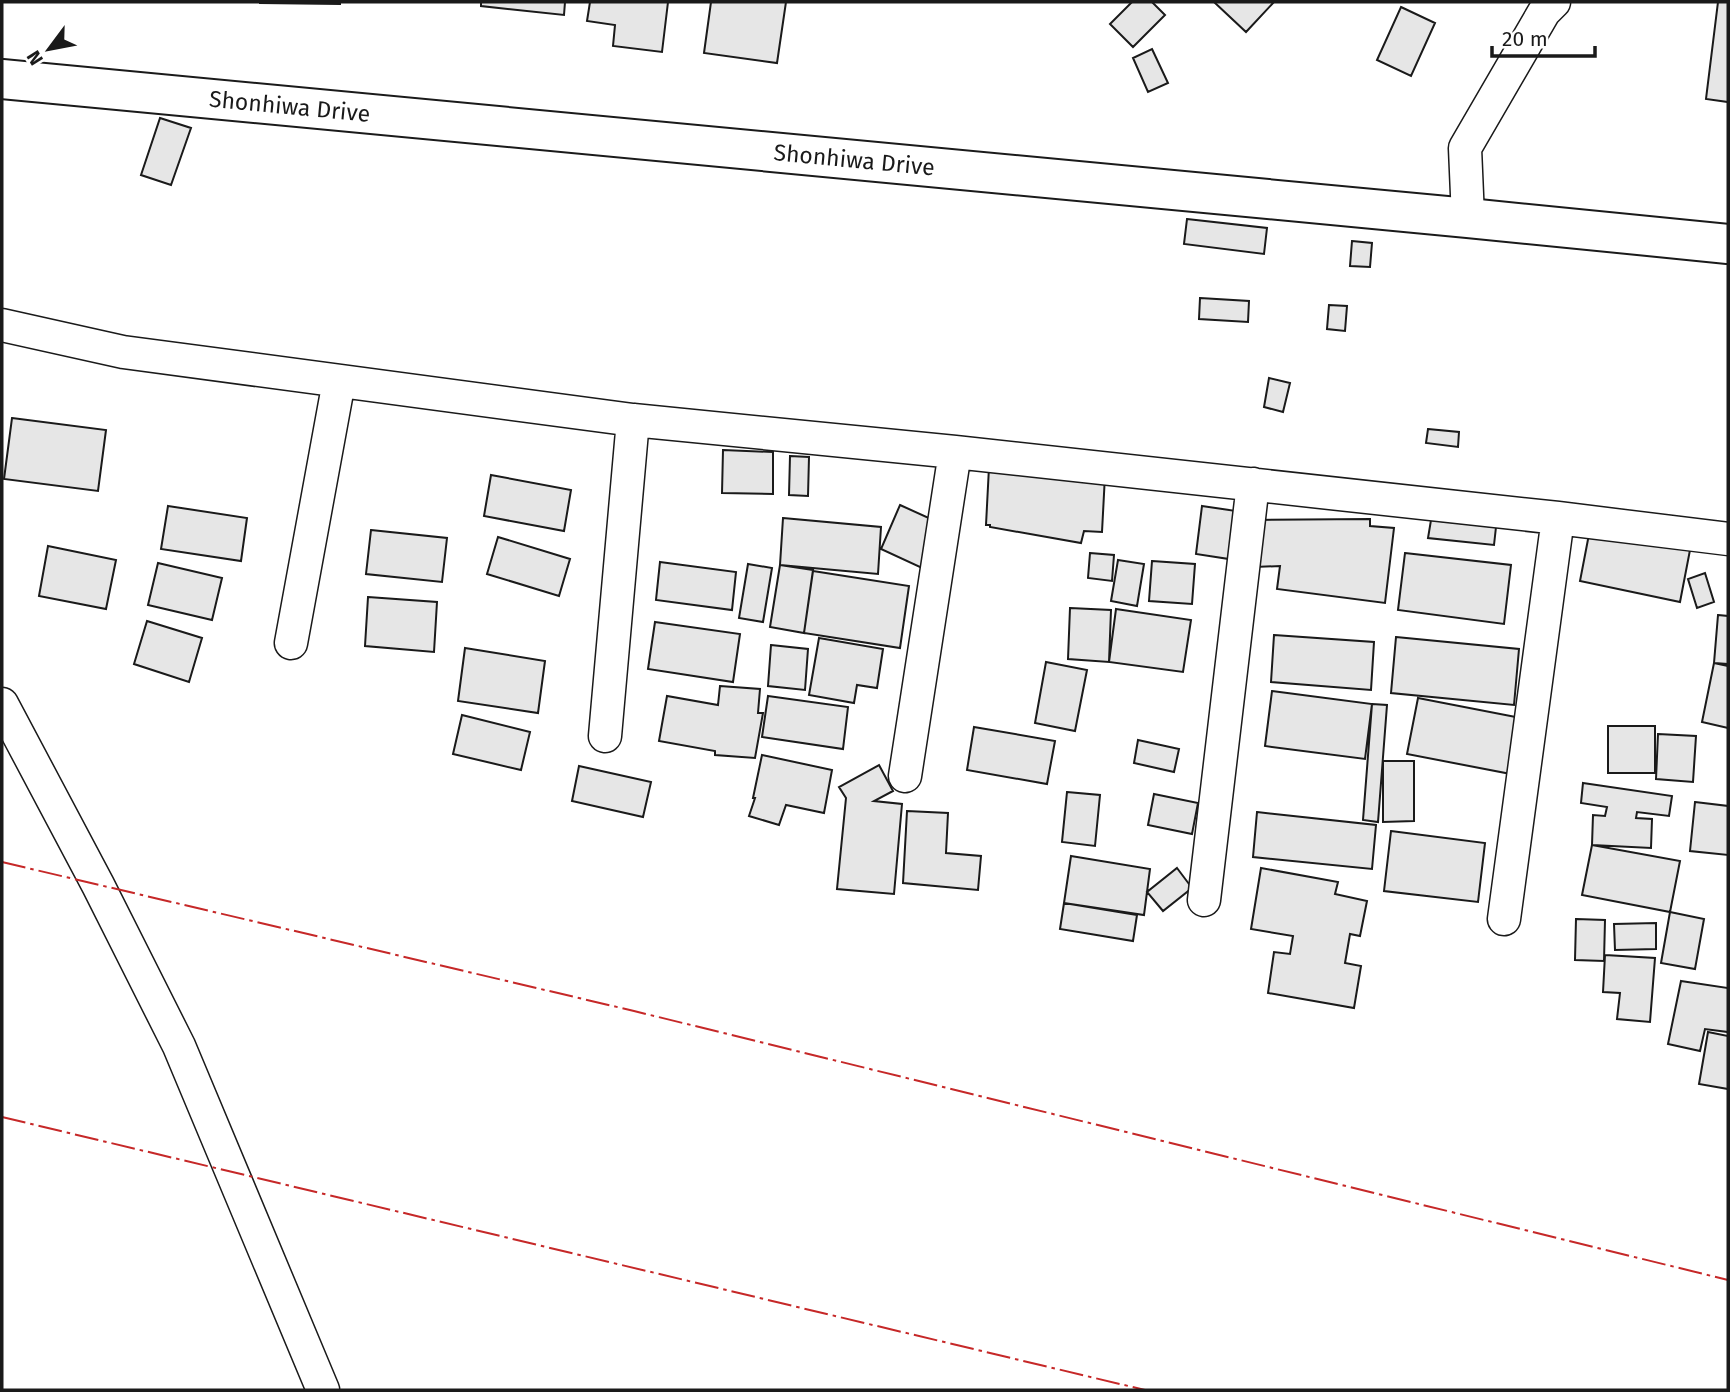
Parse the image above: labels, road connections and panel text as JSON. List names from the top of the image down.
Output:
{
  "streets": {
    "street": ["Shonhiwa Drive"]
  },
  "scale_bar": "20 m",
  "north": "bottom left"
}
